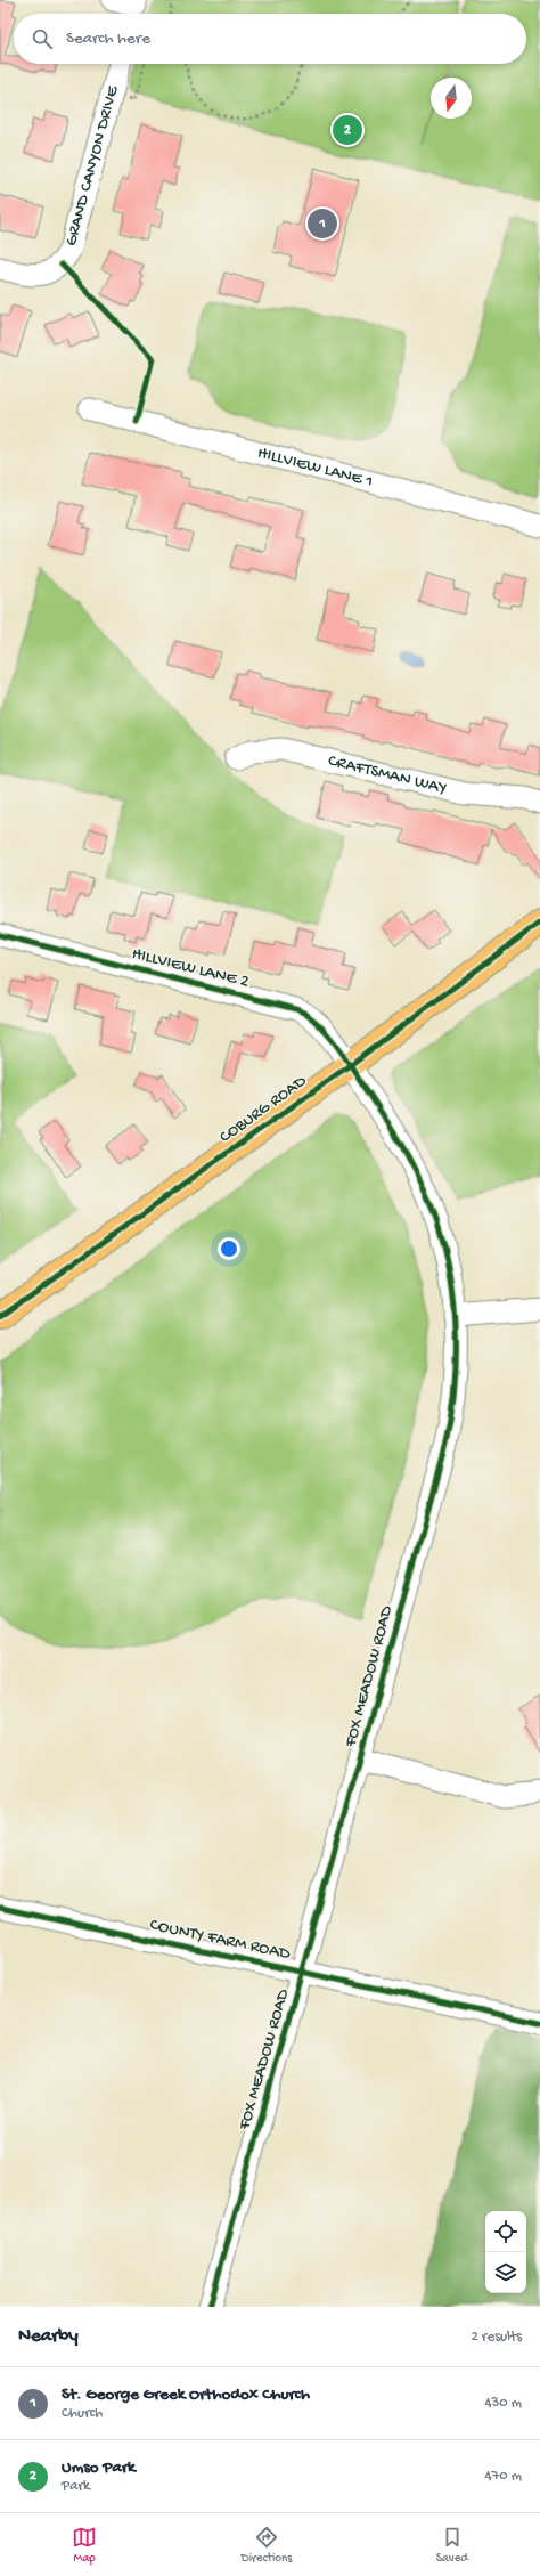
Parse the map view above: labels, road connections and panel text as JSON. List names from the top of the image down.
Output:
{
  "streets": {
    "main road": ["COBURG ROAD"],
    "street": [
      "GRAND CANYON DRIVE",
      "HILLVIEW LANE 1",
      "CRAFTSMAN WAY",
      "HILLVIEW LANE 2",
      "FOX MEADOW ROAD",
      "COUNTY FARM ROAD"
    ]
  },
  "crossings": [
    ["HILLVIEW LANE 2", "COBURG ROAD"],
    ["HILLVIEW LANE 2", "FOX MEADOW ROAD"],
    ["COBURG ROAD", "FOX MEADOW ROAD"],
    ["FOX MEADOW ROAD", "COUNTY FARM ROAD"]
  ],
  "north": "bottom",
  "page": {
    "search": "Search here",
    "pins": ["2", "1"],
    "heading": ["Nearby", "2 results"],
    "list": [
      {
        "mark": "1",
        "name": "St. George Greek Orthodox Church",
        "note": "Church",
        "value": "430 m"
      },
      {
        "mark": "2",
        "name": "Umso Park",
        "note": "Park",
        "value": "470 m"
      }
    ],
    "nav": ["Map", "Directions", "Saved"]
  }
}
